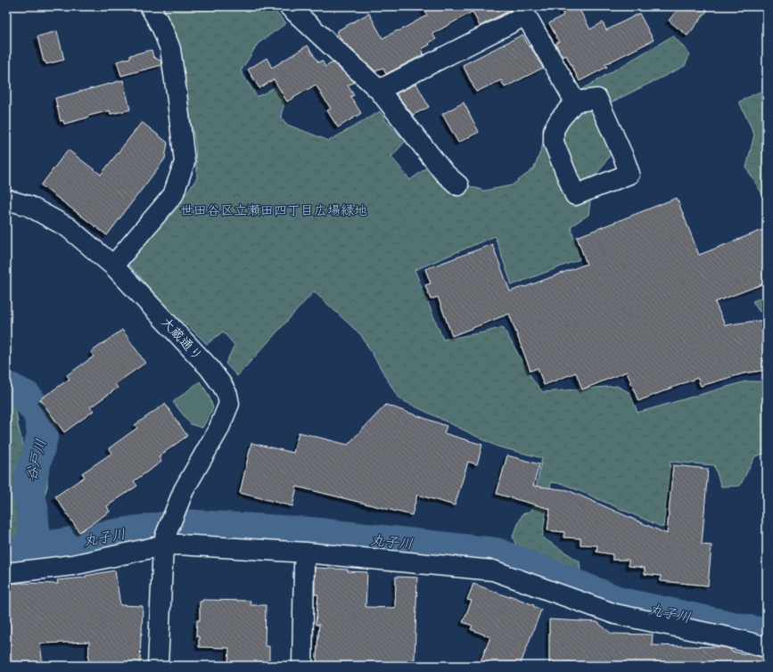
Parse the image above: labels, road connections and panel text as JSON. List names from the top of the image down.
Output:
{
  "streets": {
    "street": ["大蔵通り"]
  },
  "water": ["谷戸川", "丸子川"],
  "parks": ["世田谷区立瀬田四丁目広場緑地"]
}
